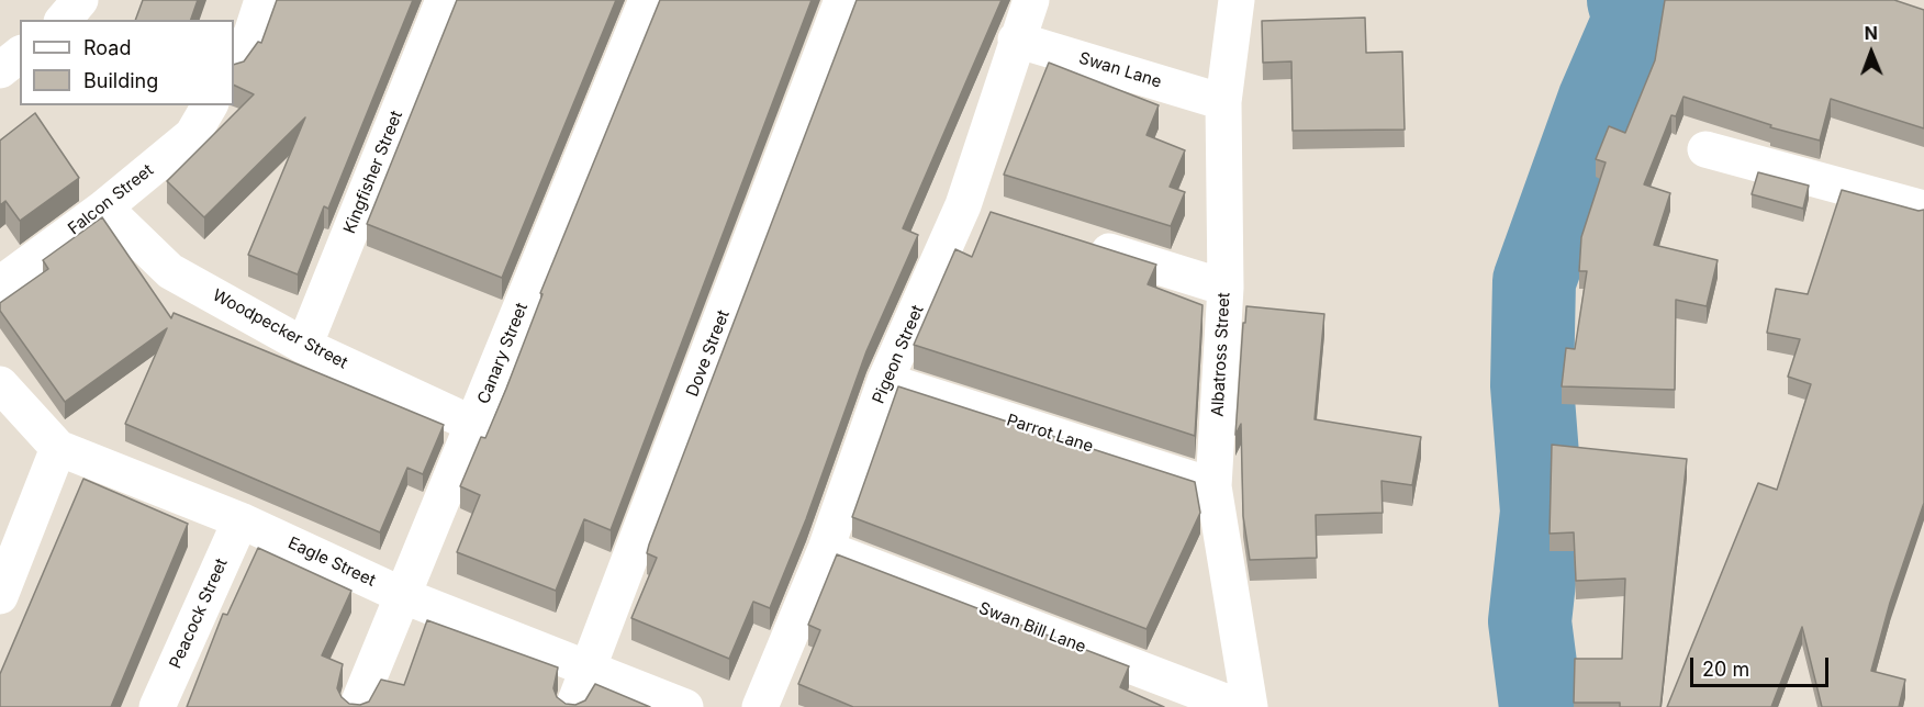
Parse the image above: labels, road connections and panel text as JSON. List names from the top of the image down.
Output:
{
  "streets": {
    "street": [
      "Swan Lane",
      "Kingfisher Street",
      "Falcon Street",
      "Woodpecker Street",
      "Canary Street",
      "Dove Street",
      "Pigeon Street",
      "Albatross Street",
      "Parrot Lane",
      "Eagle Street",
      "Peacock Street",
      "Swan Bill Lane"
    ]
  },
  "crossings": [
    ["Swan Lane", "Pigeon Street"],
    ["Swan Lane", "Albatross Street"],
    ["Kingfisher Street", "Woodpecker Street"],
    ["Falcon Street", "Woodpecker Street"],
    ["Woodpecker Street", "Canary Street"],
    ["Canary Street", "Eagle Street"],
    ["Dove Street", "Eagle Street"],
    ["Pigeon Street", "Parrot Lane"],
    ["Pigeon Street", "Swan Bill Lane"],
    ["Albatross Street", "Parrot Lane"],
    ["Eagle Street", "Peacock Street"]
  ],
  "legend": ["Road", "Building"],
  "scale_bar": "20 m",
  "north": "top"
}
